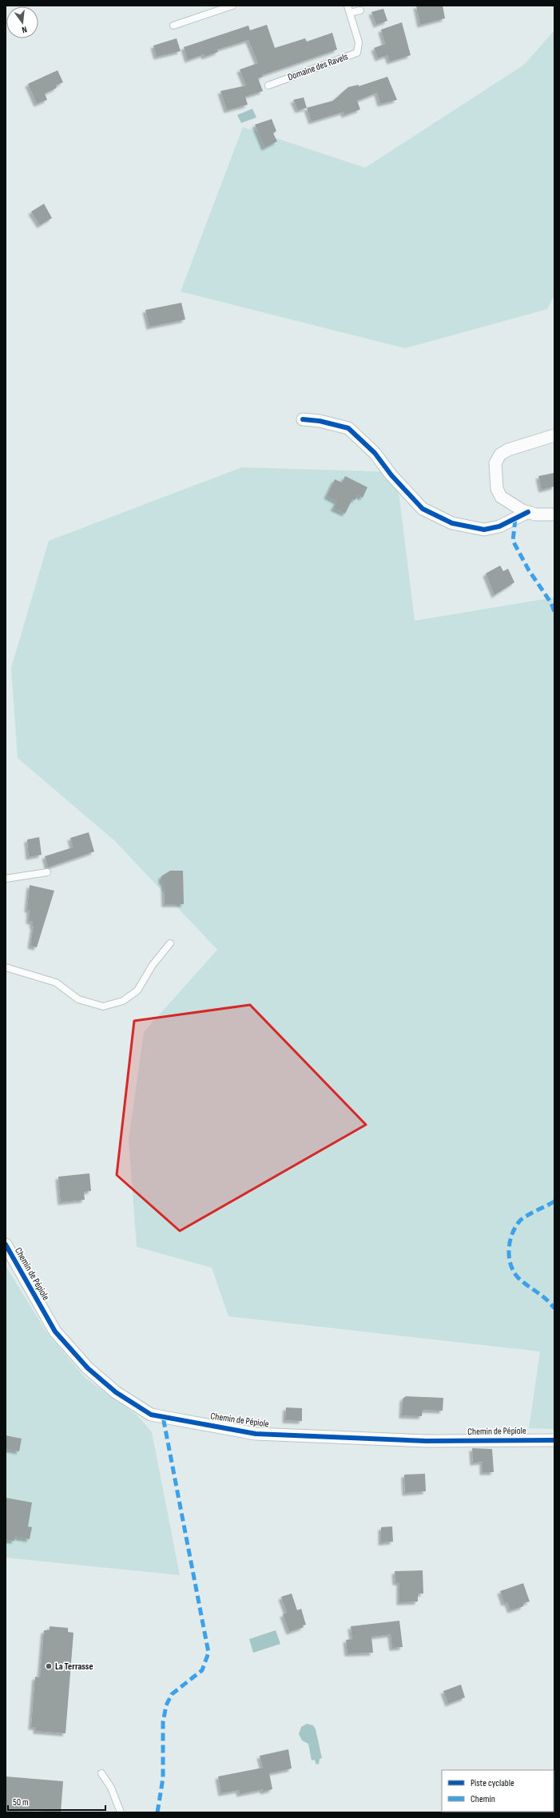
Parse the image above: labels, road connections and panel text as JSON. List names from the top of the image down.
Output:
{
  "streets": {
    "street": ["Chemin de Pépiole"],
    "lane": ["Domaine des Ravels"]
  },
  "places": ["La Terrasse"],
  "legend": ["Piste cyclable", "Chemin"],
  "scale_bar": "50 m",
  "north": "bottom"
}
